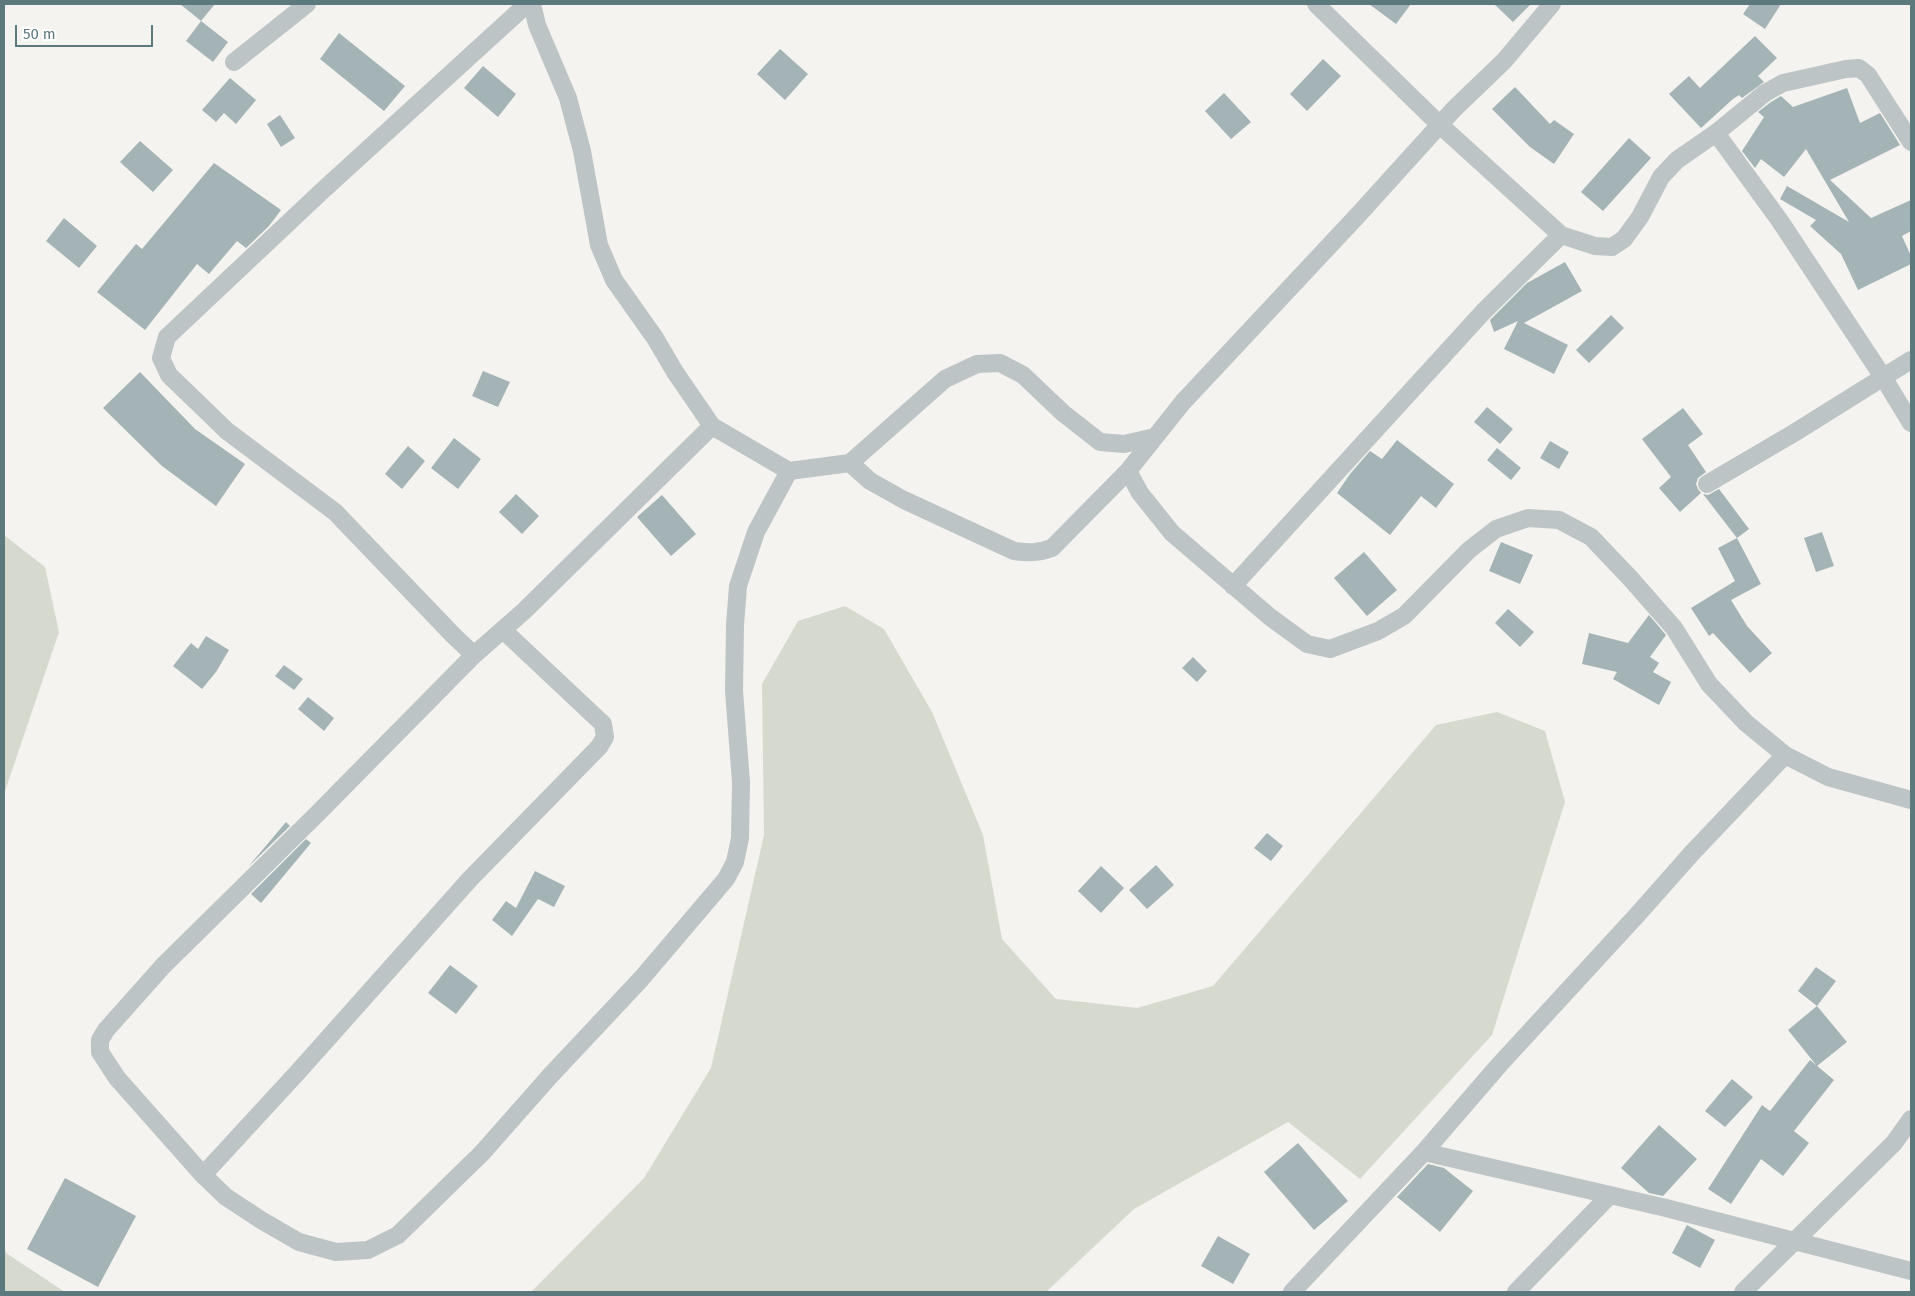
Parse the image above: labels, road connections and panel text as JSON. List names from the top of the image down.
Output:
{
  "scale_bar": "50 m"
}
